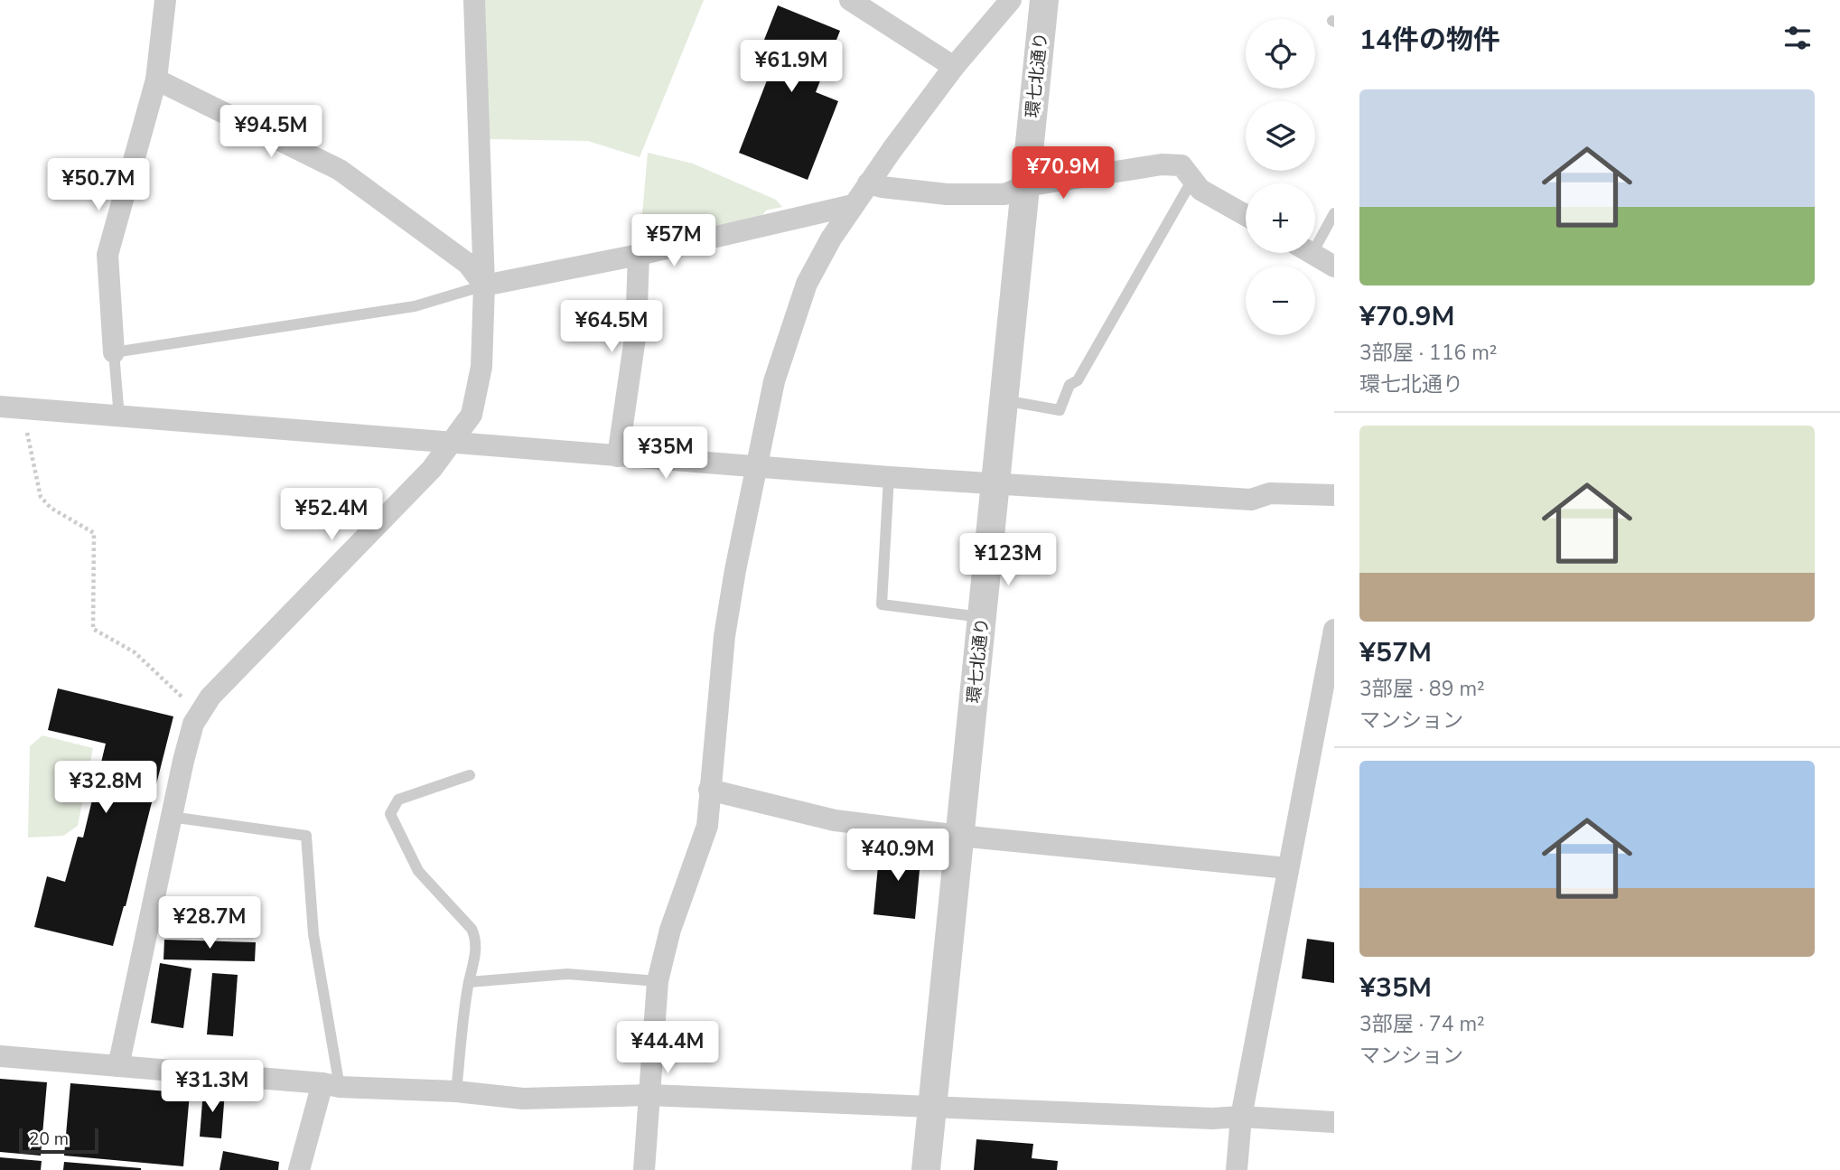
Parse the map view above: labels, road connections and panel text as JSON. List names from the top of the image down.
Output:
{
  "streets": {
    "street": ["環七北通り"]
  },
  "scale_bar": "20 m",
  "page": {
    "heading": "14件の物件",
    "map_buttons": ["+", "−"],
    "price": [
      "¥61.9M",
      "¥94.5M",
      "¥70.9M",
      "¥50.7M",
      "¥57M",
      "¥64.5M",
      "¥35M",
      "¥52.4M",
      "¥123M",
      "¥32.8M",
      "¥40.9M",
      "¥28.7M",
      "¥44.4M",
      "¥31.3M"
    ],
    "list": [
      {
        "name": "¥70.9M",
        "note": "3部屋 · 116 m² · 環七北通り"
      },
      {
        "name": "¥57M",
        "note": "3部屋 · 89 m² · マンション"
      },
      {
        "name": "¥35M",
        "note": "3部屋 · 74 m² · マンション"
      }
    ],
    "scale": "20 m"
  }
}
